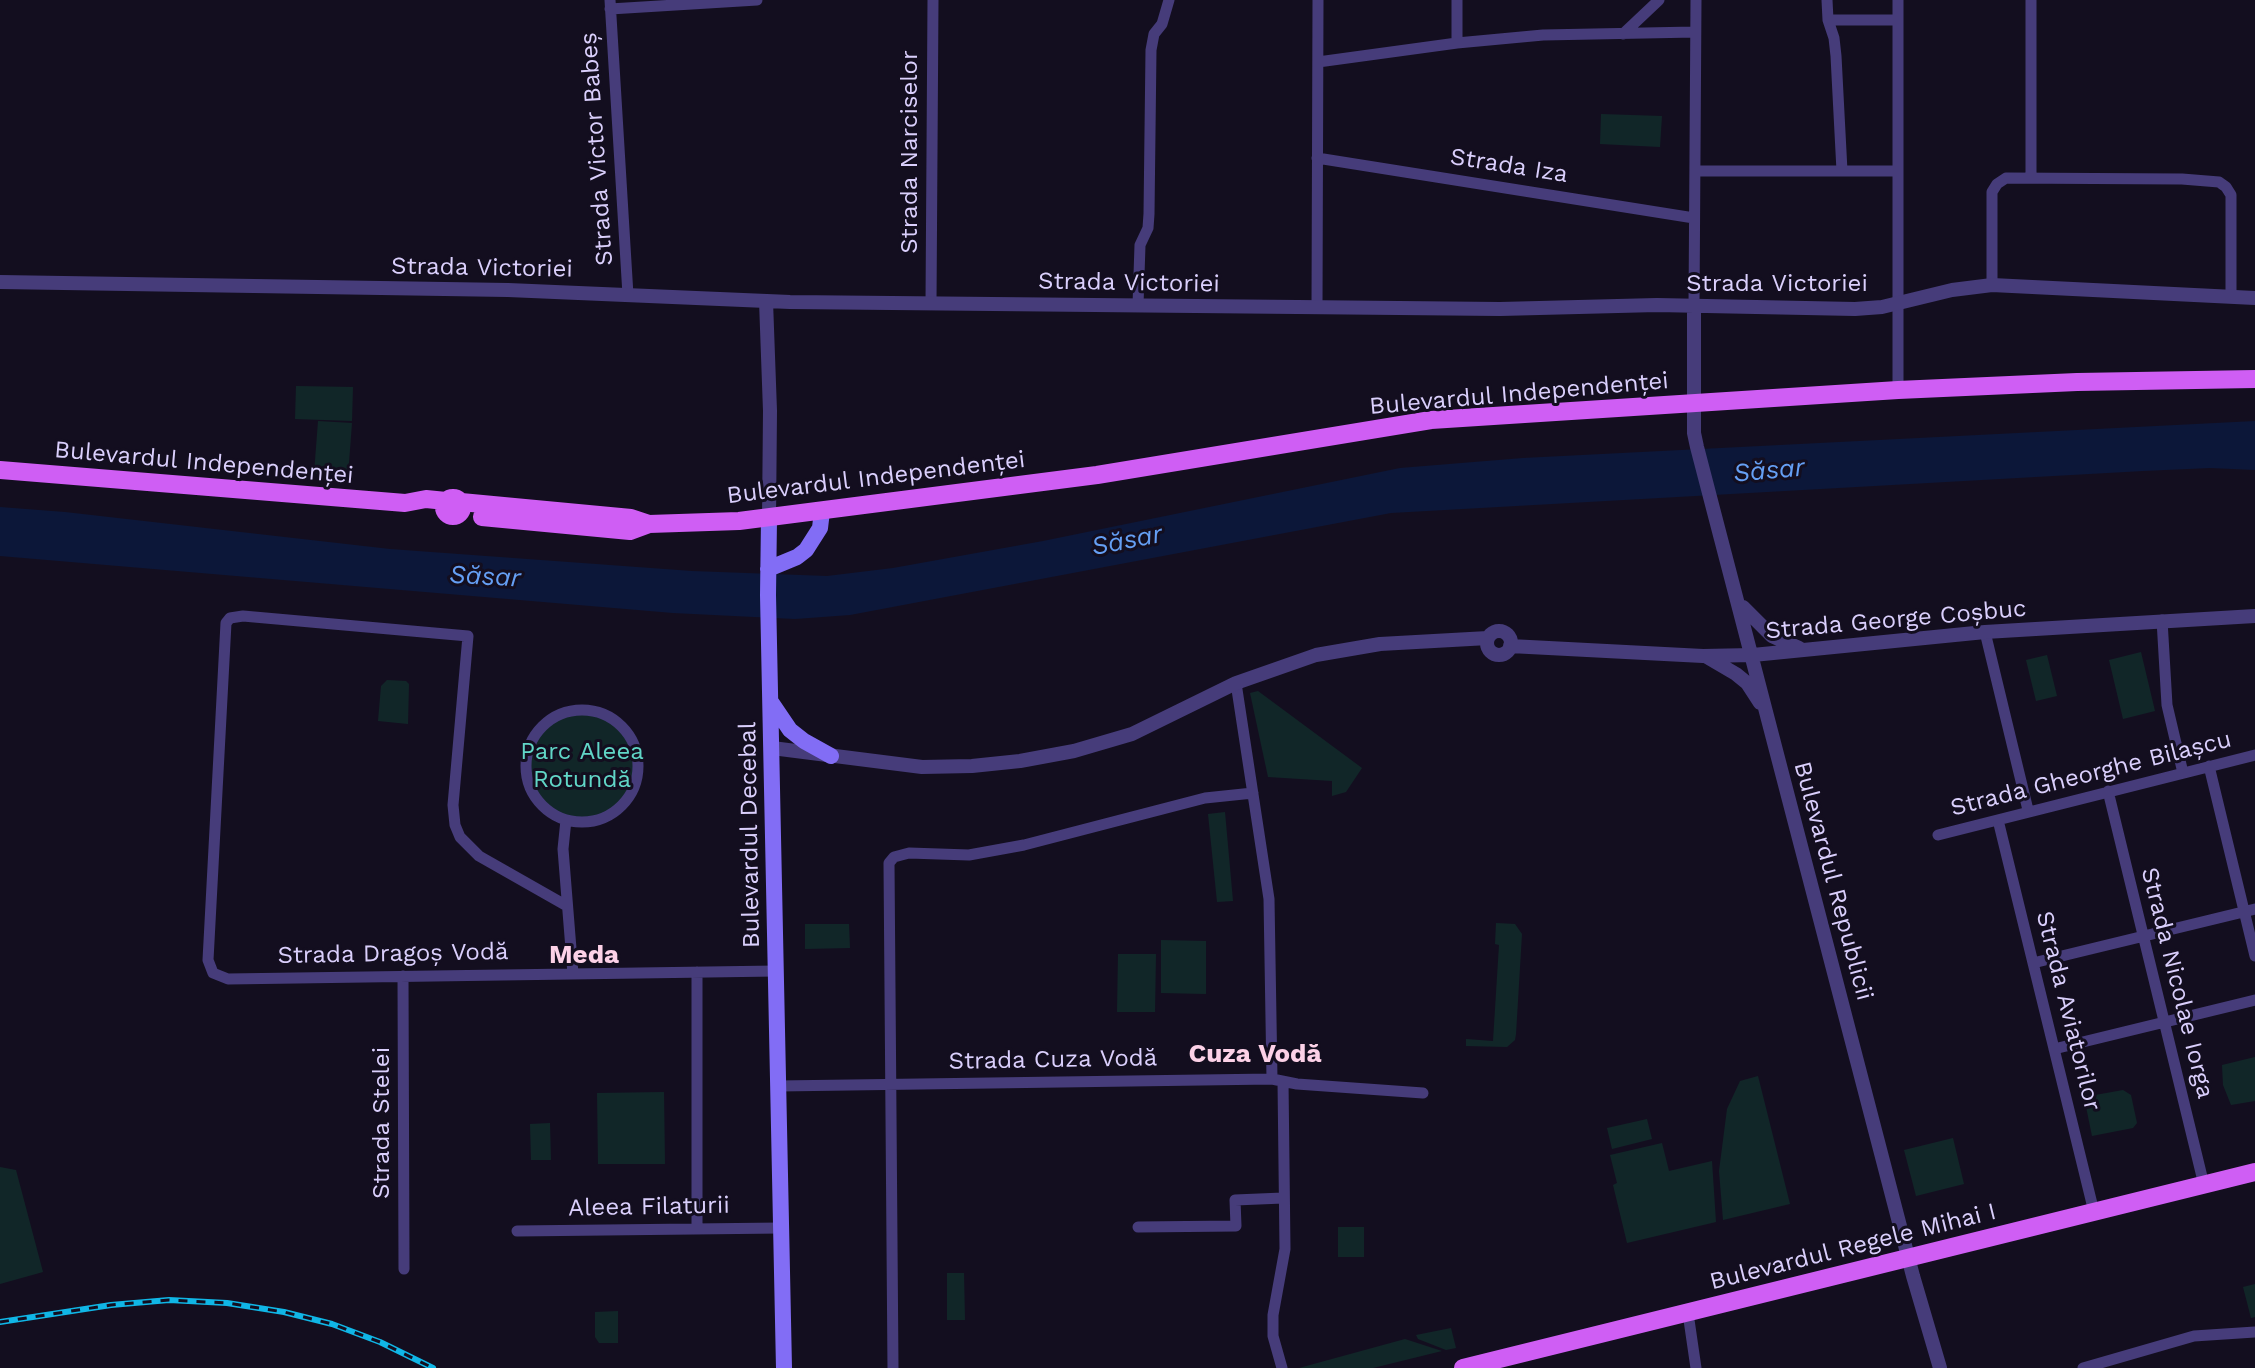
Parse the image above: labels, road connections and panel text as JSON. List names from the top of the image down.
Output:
{
  "streets": {
    "main road": ["Bulevardul Independenței", "Bulevardul Decebal", "Bulevardul Regele Mihai I"],
    "street": [
      "Strada Victor Babeș",
      "Strada Narciselor",
      "Strada Iza",
      "Strada Victoriei",
      "Strada George Coșbuc",
      "Strada Gheorghe Bilașcu",
      "Bulevardul Republicii",
      "Strada Dragoș Vodă",
      "Strada Nicolae Iorga",
      "Strada Aviatorilor",
      "Strada Cuza Vodă",
      "Strada Stelei",
      "Aleea Filaturii"
    ]
  },
  "crossings": [
    ["Strada Victor Babeș", "Strada Victoriei"],
    ["Strada Narciselor", "Strada Victoriei"],
    ["Strada Victoriei", "Bulevardul Decebal"],
    ["Strada Victoriei", "Bulevardul Republicii"],
    ["Bulevardul Independenței", "Bulevardul Decebal"],
    ["Bulevardul Independenței", "Bulevardul Republicii"],
    ["Strada George Coșbuc", "Bulevardul Decebal"],
    ["Strada George Coșbuc", "Bulevardul Republicii"],
    ["Strada Gheorghe Bilașcu", "Strada Nicolae Iorga"],
    ["Strada Gheorghe Bilașcu", "Strada Aviatorilor"],
    ["Bulevardul Decebal", "Strada Dragoș Vodă"],
    ["Bulevardul Decebal", "Strada Cuza Vodă"],
    ["Bulevardul Decebal", "Aleea Filaturii"],
    ["Bulevardul Republicii", "Bulevardul Regele Mihai I"],
    ["Strada Dragoș Vodă", "Strada Stelei"],
    ["Strada Nicolae Iorga", "Bulevardul Regele Mihai I"],
    ["Strada Aviatorilor", "Bulevardul Regele Mihai I"]
  ],
  "districts": ["Meda", "Cuza Vodă"],
  "water": ["Săsar"],
  "parks": ["Parc Aleea Rotundă"]
}
